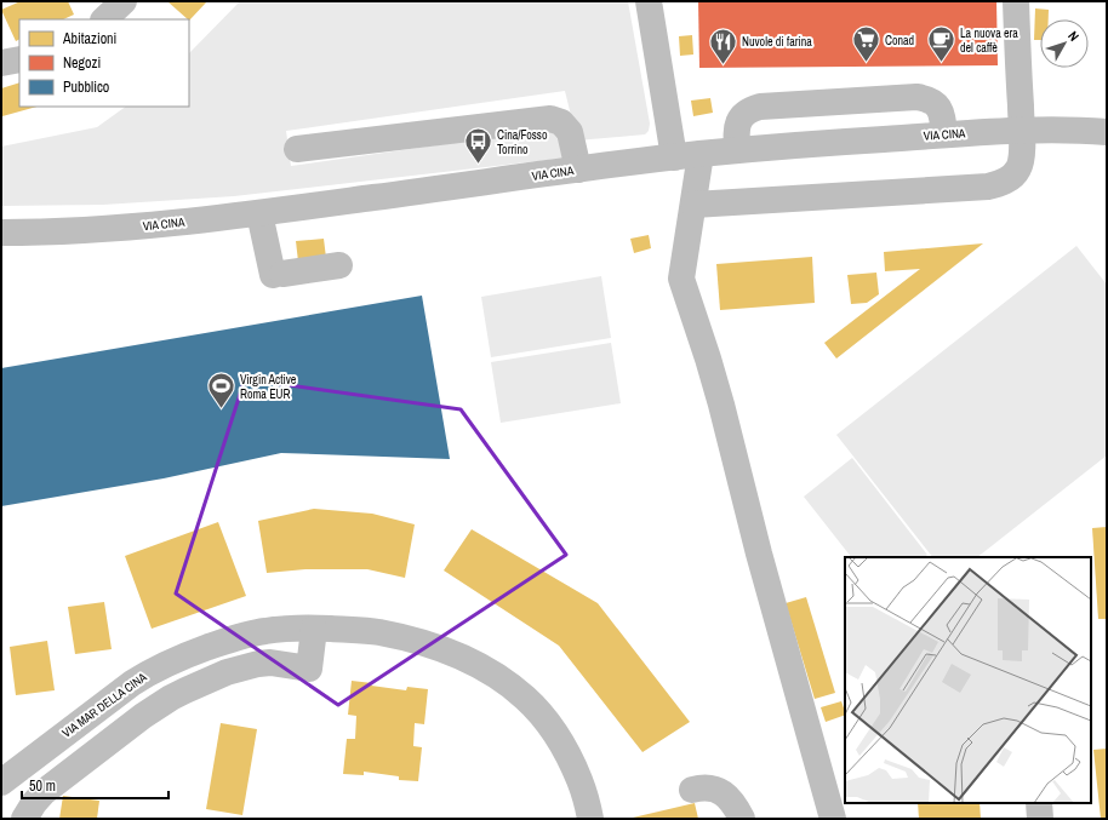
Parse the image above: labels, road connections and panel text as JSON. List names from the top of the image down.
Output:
{
  "streets": {
    "street": ["VIA CINA", "VIA MAR DELLA CINA"]
  },
  "places": {
    "supermarket": ["Conad"],
    "cafe": ["La nuova era del caffè"],
    "restaurant": ["Nuvole di farina"],
    "bus stop": ["Cina/Fosso Torrino"],
    "sports": ["Virgin Active Roma EUR"]
  },
  "legend": ["Abitazioni", "Negozi", "Pubblico"],
  "scale_bar": "50 m",
  "north": "top right"
}
